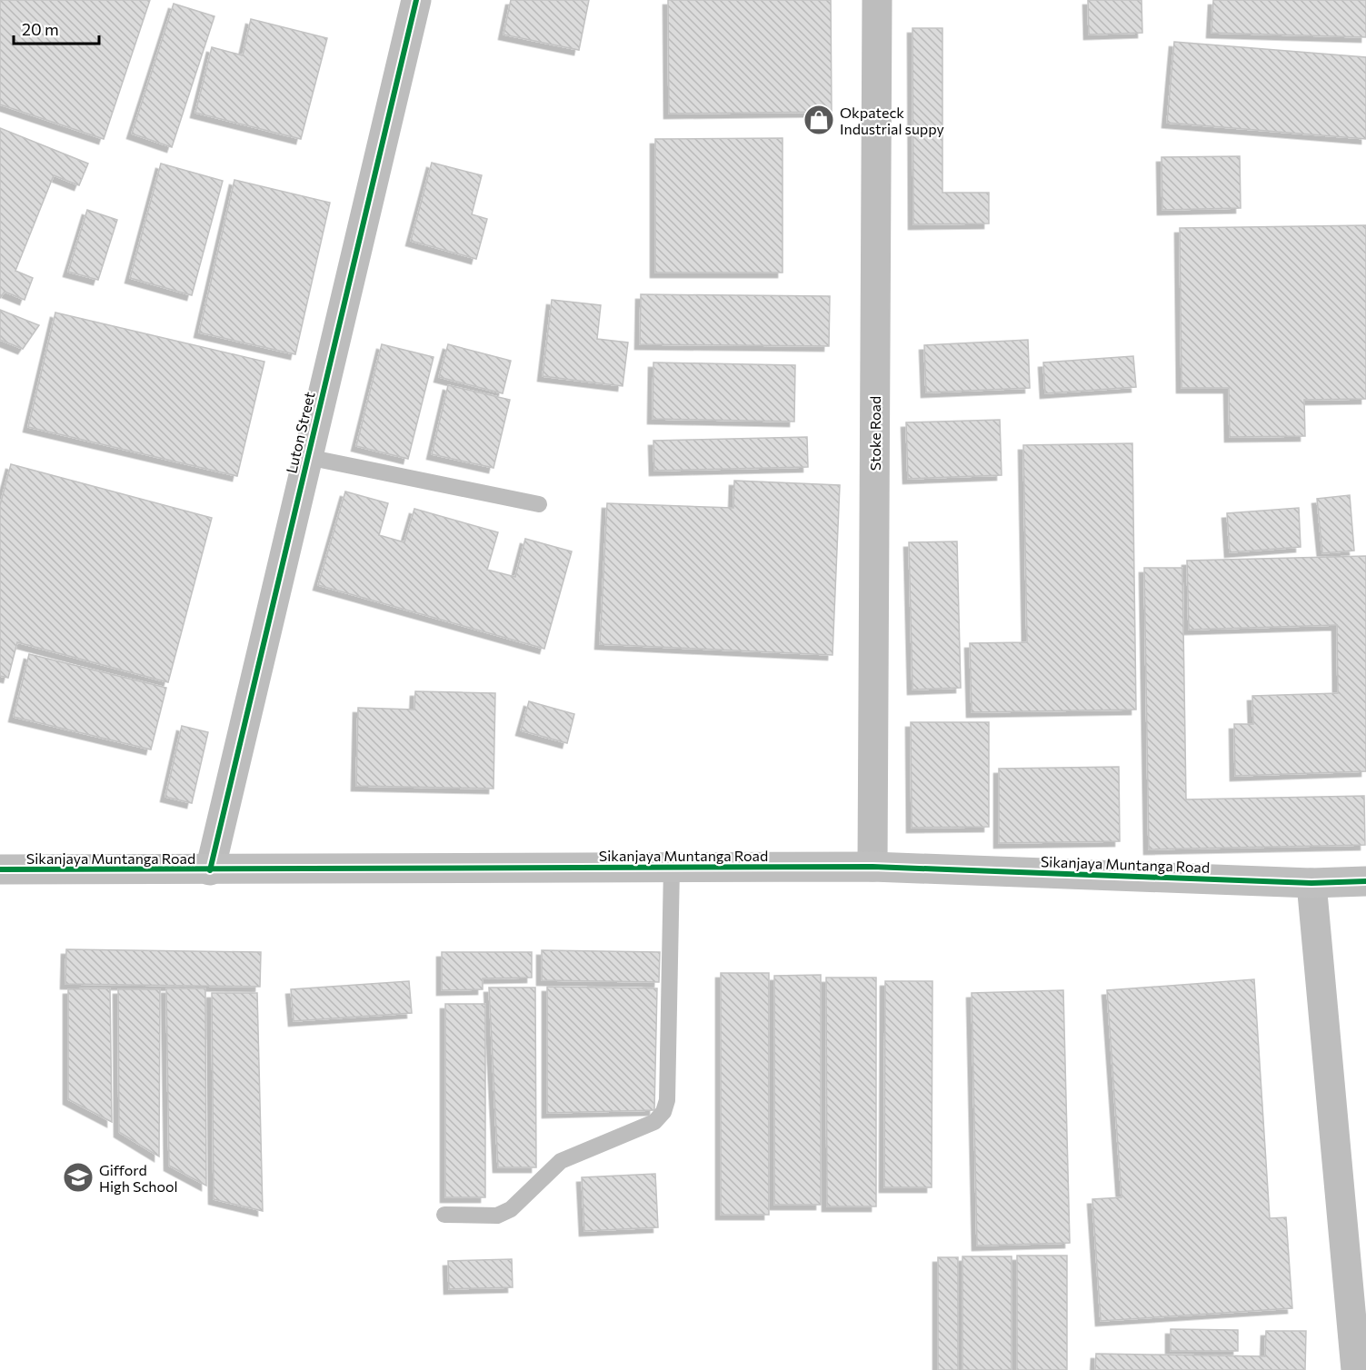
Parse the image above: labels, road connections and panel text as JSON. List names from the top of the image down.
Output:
{
  "streets": {
    "street": ["Luton Street", "Stoke Road", "Sikanjaya Muntanga Road"]
  },
  "crossings": [
    ["Luton Street", "Sikanjaya Muntanga Road"],
    ["Stoke Road", "Sikanjaya Muntanga Road"]
  ],
  "places": {
    "shop": ["Okpateck Industrial suppy"],
    "school or university": ["Gifford High School"]
  },
  "scale_bar": "20 m"
}
